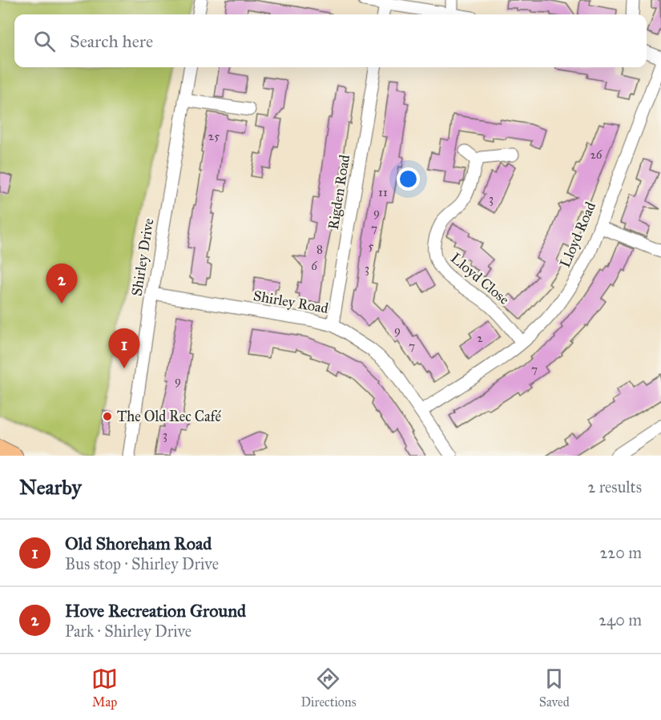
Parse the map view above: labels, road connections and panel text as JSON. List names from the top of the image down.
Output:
{
  "streets": {
    "street": [
      "Rigden Road",
      "Lloyd Road",
      "Shirley Drive",
      "Lloyd Close",
      "Shirley Road"
    ]
  },
  "crossings": [
    ["Rigden Road", "Shirley Road"],
    ["Lloyd Road", "Lloyd Close"],
    ["Lloyd Road", "Shirley Road"],
    ["Shirley Drive", "Shirley Road"]
  ],
  "places": ["The Old Rec Café"],
  "house_numbers": [
    "25",
    "26",
    "11",
    "3",
    "9",
    "7",
    "5",
    "8",
    "6",
    "3",
    "9",
    "2",
    "7",
    "7",
    "9",
    "3"
  ],
  "page": {
    "search": "Search here",
    "pins": ["2", "1"],
    "heading": ["Nearby", "2 results"],
    "list": [
      {
        "mark": "1",
        "name": "Old Shoreham Road",
        "note": "Bus stop · Shirley Drive",
        "value": "220 m"
      },
      {
        "mark": "2",
        "name": "Hove Recreation Ground",
        "note": "Park · Shirley Drive",
        "value": "240 m"
      }
    ],
    "nav": ["Map", "Directions", "Saved"]
  }
}
